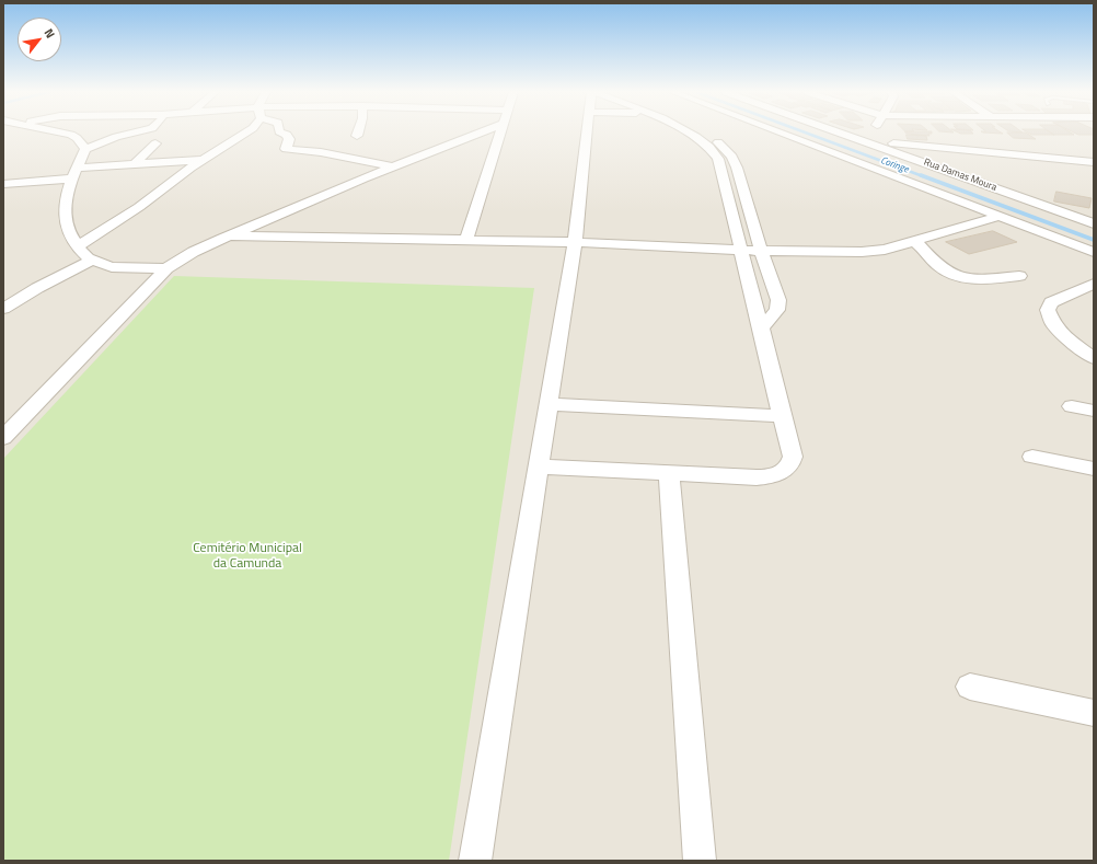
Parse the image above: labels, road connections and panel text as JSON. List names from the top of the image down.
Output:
{
  "streets": {
    "street": ["Rua Damas Moura"]
  },
  "water": ["Coringe"],
  "parks": ["Cemitério Municipal da Camunda"],
  "north": "top right"
}
